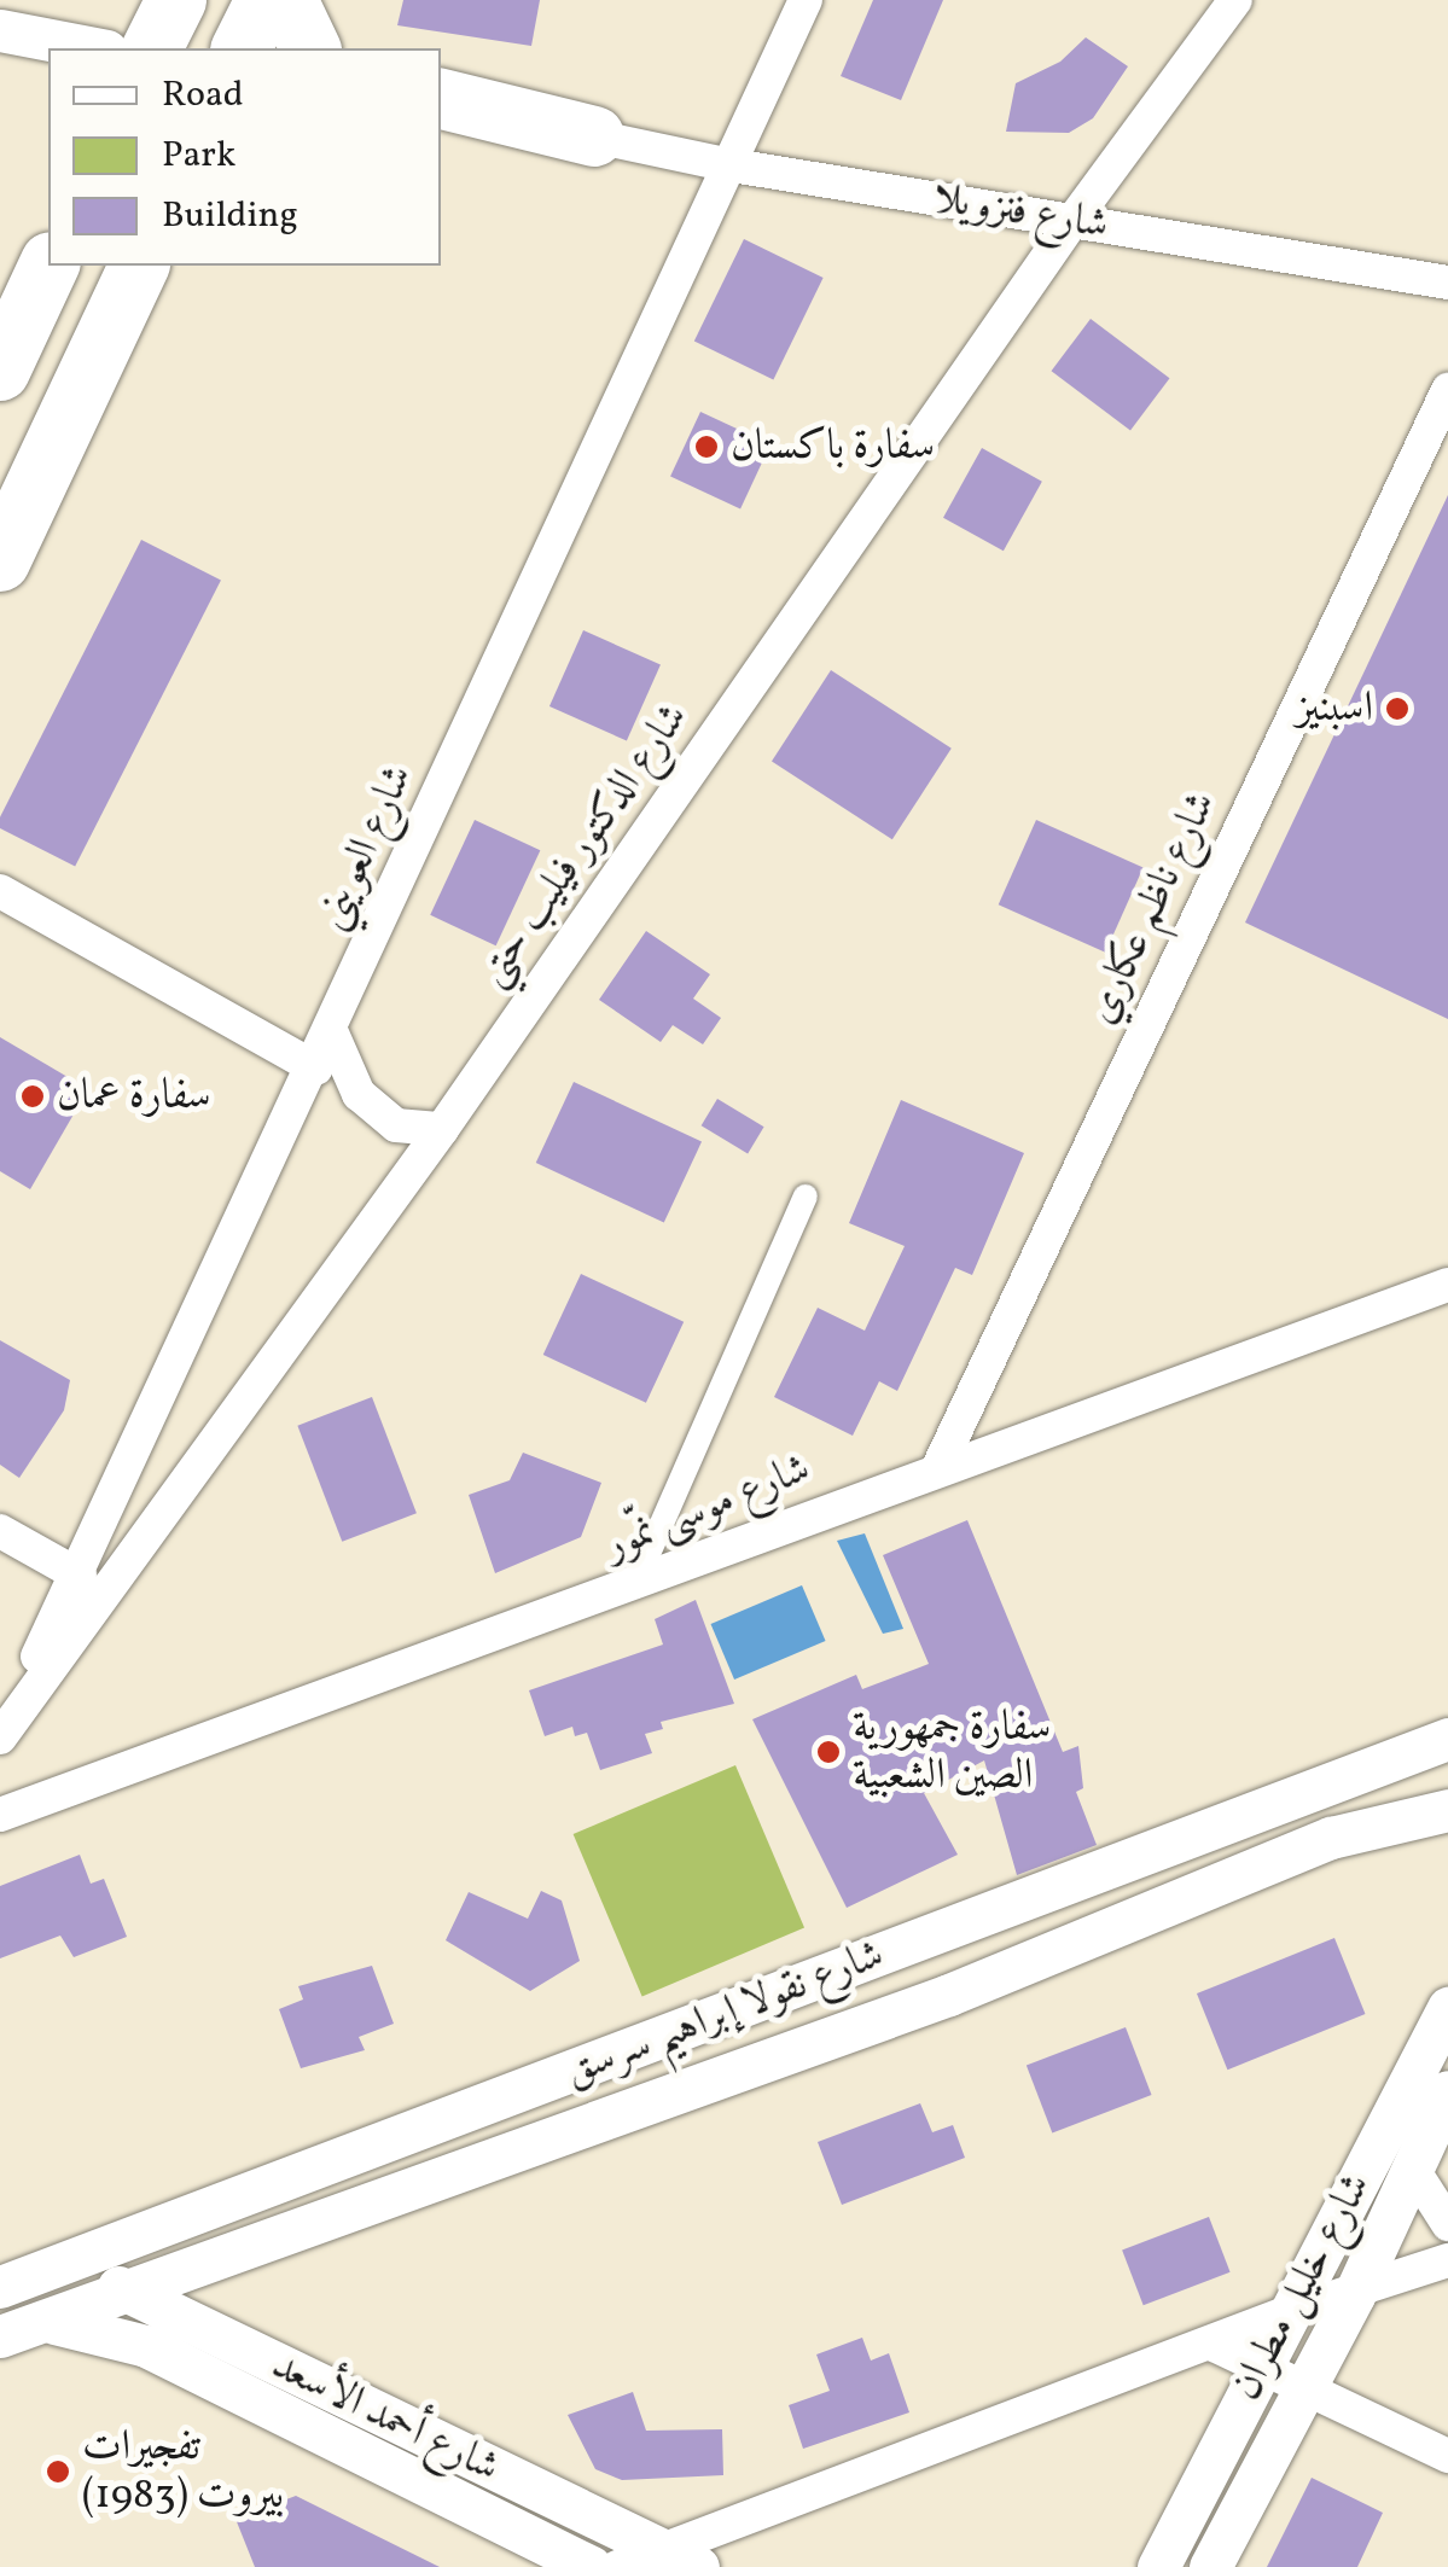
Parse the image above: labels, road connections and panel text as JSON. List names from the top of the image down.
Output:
{
  "streets": {
    "street": [
      "شارع فنزويلا",
      "شارع الدكتور فيليب حتي",
      "شارع العويني",
      "شارع ناظم عكاري",
      "شارع موسى نمّور",
      "شارع نقولا إبراهيم سرسق",
      "شارع خليل مطران",
      "شارع أحمد الأسعد"
    ]
  },
  "crossings": [
    ["شارع فنزويلا", "شارع الدكتور فيليب حتي"],
    ["شارع فنزويلا", "شارع العويني"],
    ["شارع ناظم عكاري", "شارع موسى نمّور"],
    ["شارع نقولا إبراهيم سرسق", "شارع أحمد الأسعد"]
  ],
  "places": [
    "سفارة باكستان",
    "اسبنيز",
    "سفارة عمان",
    "سفارة جمهورية الصين الشعبية",
    "تفجيرات بيروت (1983)"
  ],
  "legend": ["Road", "Park", "Building"]
}
